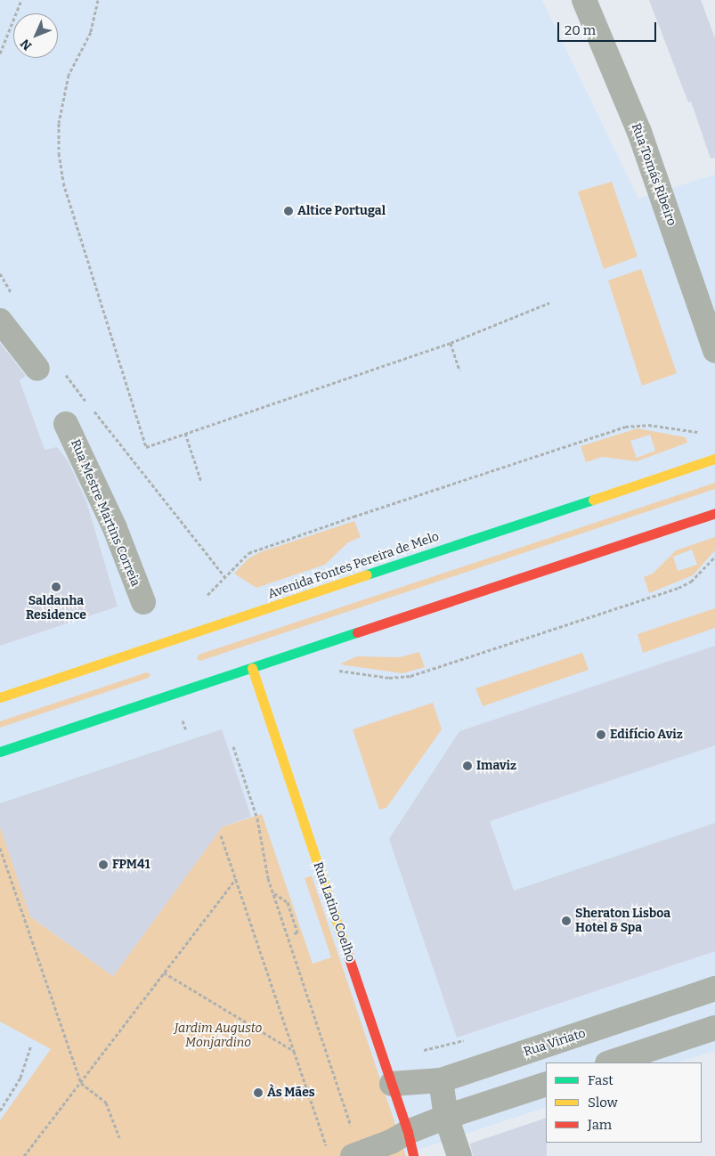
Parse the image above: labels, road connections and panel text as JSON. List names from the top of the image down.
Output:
{
  "streets": {
    "main road": ["Avenida Fontes Pereira de Melo", "Rua Latino Coelho"],
    "street": ["Rua Tomás Ribeiro", "Rua Mestre Martins Correia", "Rua Viriato"]
  },
  "crossings": [
    ["Rua Latino Coelho", "Rua Viriato"]
  ],
  "parks": ["Jardim Augusto Monjardino"],
  "places": [
    "Altice Portugal",
    "Saldanha Residence",
    "Edifício Aviz",
    "Imaviz",
    "FPM41",
    "Sheraton Lisboa Hotel & Spa",
    "Às Mães"
  ],
  "legend": ["Fast", "Slow", "Jam"],
  "scale_bar": "20 m",
  "north": "bottom left"
}
